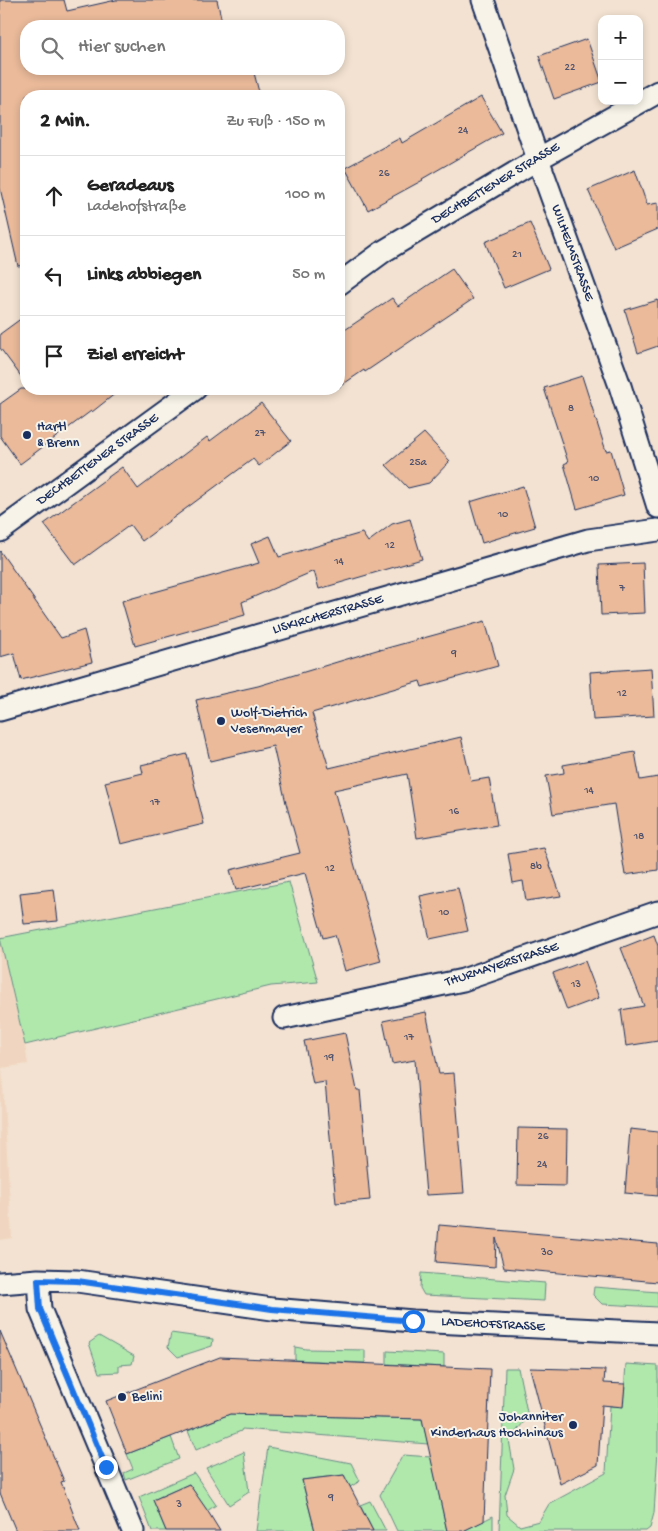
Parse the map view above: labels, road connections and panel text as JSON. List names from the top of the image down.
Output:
{
  "streets": {
    "street": [
      "DECHBETTENER STRASSE",
      "WILHELMSTRASSE",
      "LISKIRCHERSTRASSE",
      "THURMAYERSTRASSE",
      "LADEHOFSTRASSE"
    ]
  },
  "crossings": [
    ["DECHBETTENER STRASSE", "WILHELMSTRASSE"]
  ],
  "places": [
    "Hartl & Brenn",
    "Wolf-Dietrich Vesenmayer",
    "Belini",
    "Johanniter Kinderhaus Hochhinaus"
  ],
  "house_numbers": [
    "22",
    "24",
    "26",
    "21",
    "8",
    "27",
    "25a",
    "10",
    "10",
    "12",
    "14",
    "7",
    "9",
    "12",
    "14",
    "17",
    "16",
    "18",
    "8b",
    "12",
    "10",
    "13",
    "17",
    "19",
    "26",
    "24",
    "30",
    "9",
    "3"
  ],
  "page": {
    "map_buttons": ["+", "−"],
    "search": "Hier suchen",
    "heading": ["2 Min.", "Zu Fuß · 150 m"],
    "list": [
      ["Geradeaus", "Ladehofstraße", "100 m"],
      ["Links abbiegen", "50 m"],
      "Ziel erreicht"
    ]
  }
}
